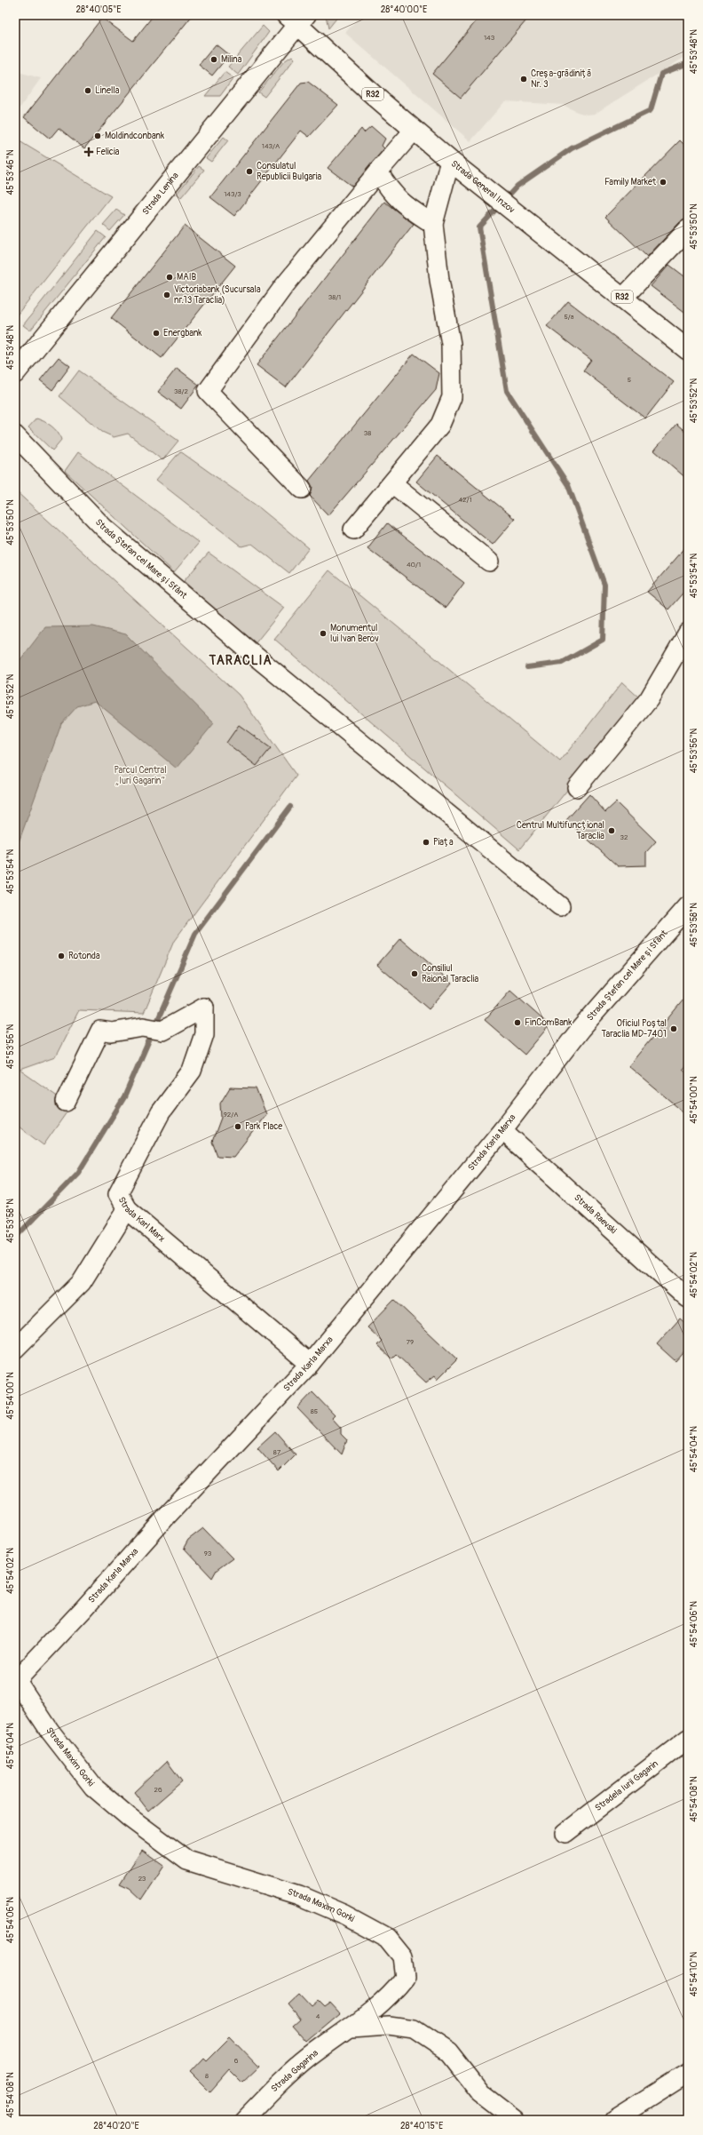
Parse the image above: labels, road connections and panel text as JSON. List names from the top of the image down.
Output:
{
  "streets": {
    "main road": ["R32", "Strada General Inzov", "Strada Lenina"],
    "street": [
      "Strada Ștefan cel Mare și Sfânt",
      "Strada Karla Marxa",
      "Strada Raevski",
      "Strada Karl Marx",
      "Strada Maxim Gorki",
      "Stradela Iurii Gagarin",
      "Strada Gagarina"
    ]
  },
  "crossings": [
    ["Strada General Inzov", "Strada Lenina"],
    ["Strada Ștefan cel Mare și Sfânt", "Strada Karla Marxa"],
    ["Strada Karla Marxa", "Strada Raevski"],
    ["Strada Karla Marxa", "Strada Karl Marx"],
    ["Strada Karla Marxa", "Strada Maxim Gorki"],
    ["Strada Maxim Gorki", "Strada Gagarina"]
  ],
  "districts": ["TARACLIA"],
  "parks": ["Parcul Central „Iuri Gagarin”"],
  "places": {
    "other": [
      "Milina",
      "Creșa-grădiniță Nr. 3",
      "Linella",
      "Moldindconbank",
      "Consulatul Republicii Bulgaria",
      "Family Market",
      "MAIB",
      "Victoriabank (Sucursala nr.13 Taraclia)",
      "Energbank",
      "Monumentul lui Ivan Berov",
      "Centrul Multifuncțional Taraclia",
      "Piața",
      "Rotonda",
      "Consiliul Raional Taraclia",
      "FinComBank",
      "Oficiul Poștal Taraclia MD-7401",
      "Park Place"
    ],
    "health": ["Felicia"]
  },
  "house_numbers": [
    "143",
    "143/A",
    "143/3",
    "38/1",
    "5/a",
    "5",
    "38/2",
    "38",
    "42/1",
    "40/1",
    "32",
    "92/A",
    "79",
    "85",
    "87",
    "93",
    "26",
    "23",
    "4",
    "6",
    "8"
  ],
  "coordinates": [
    "28°40'05\"E",
    "28°40'00\"E",
    "45°53'48\"N",
    "45°53'46\"N",
    "45°53'50\"N",
    "45°53'52\"N",
    "45°53'54\"N",
    "45°53'56\"N",
    "45°53'58\"N",
    "45°54'00\"N",
    "45°54'02\"N",
    "45°54'04\"N",
    "45°54'06\"N",
    "45°54'08\"N",
    "45°54'10\"N",
    "28°40'20\"E",
    "28°40'15\"E"
  ]
}
